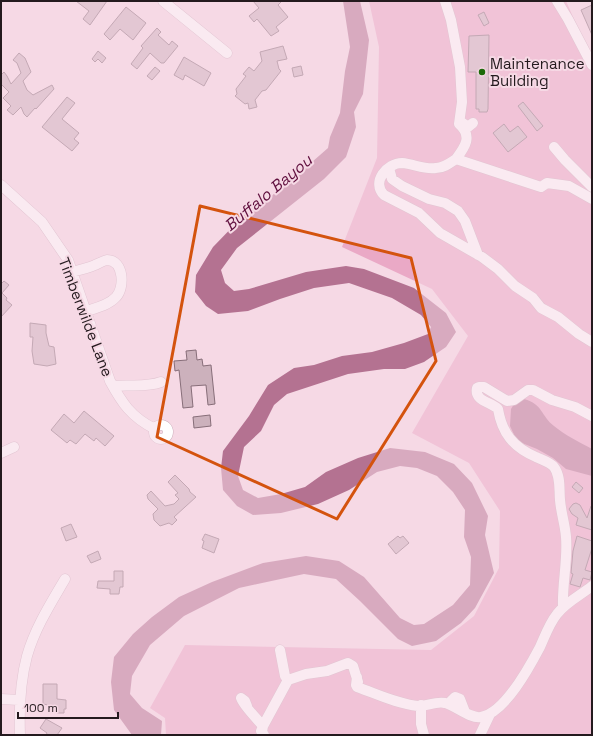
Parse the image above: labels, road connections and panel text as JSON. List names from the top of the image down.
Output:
{
  "streets": {
    "street": ["Timberwilde Lane"]
  },
  "water": ["Buffalo Bayou"],
  "places": ["Maintenance Building"],
  "scale_bar": "100 m"
}
